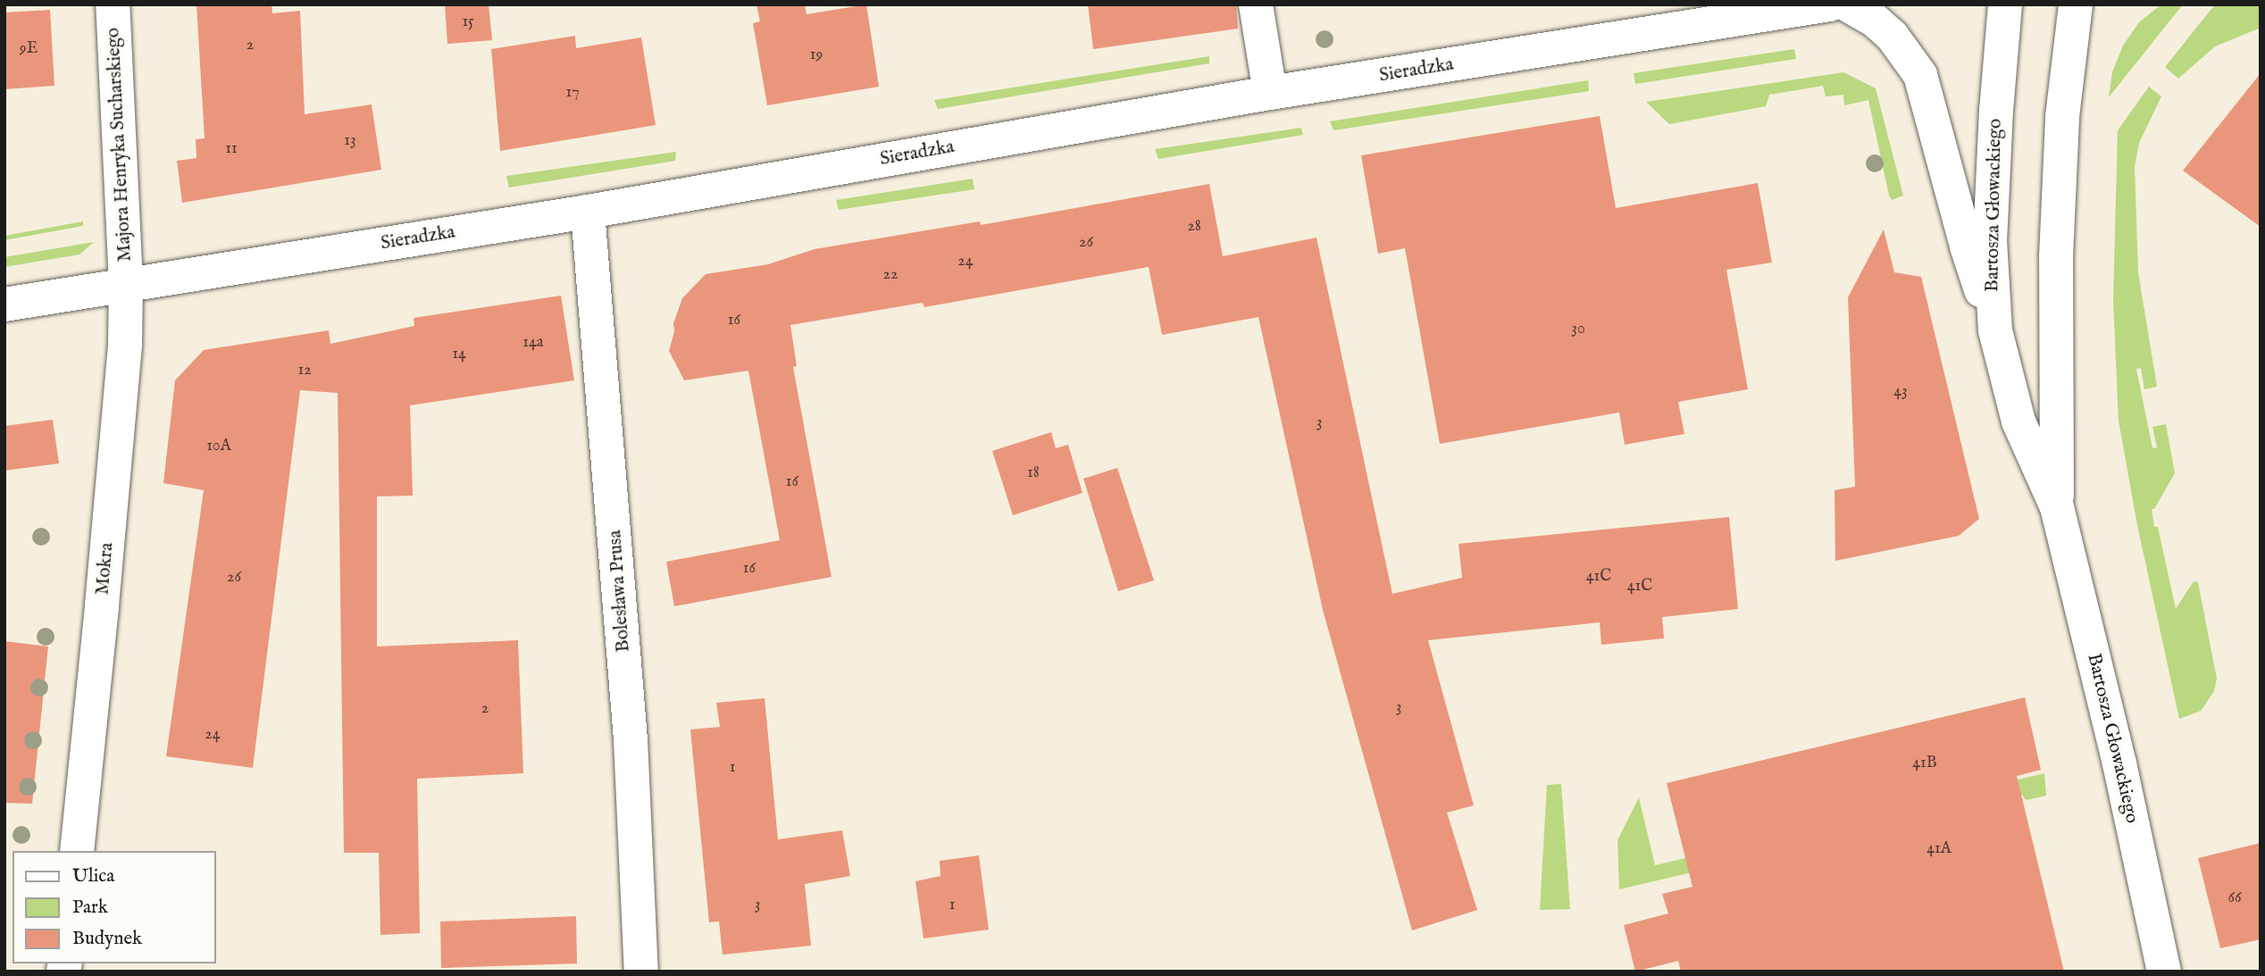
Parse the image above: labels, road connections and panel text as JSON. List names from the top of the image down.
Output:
{
  "streets": {
    "street": [
      "Sieradzka",
      "Majora Henryka Sucharskiego",
      "Bartosza Głowackiego",
      "Mokra",
      "Bolesława Prusa"
    ]
  },
  "crossings": [
    ["Sieradzka", "Majora Henryka Sucharskiego"],
    ["Sieradzka", "Mokra"],
    ["Sieradzka", "Bolesława Prusa"],
    ["Majora Henryka Sucharskiego", "Mokra"]
  ],
  "house_numbers": [
    "15",
    "2",
    "9E",
    "19",
    "17",
    "13",
    "11",
    "28",
    "26",
    "24",
    "22",
    "16",
    "30",
    "14a",
    "14",
    "12",
    "43",
    "3",
    "10A",
    "18",
    "16",
    "16",
    "41C",
    "26",
    "41C",
    "3",
    "2",
    "24",
    "41B",
    "1",
    "41A",
    "66",
    "3",
    "1"
  ],
  "legend": ["Ulica", "Park", "Budynek"]
}
